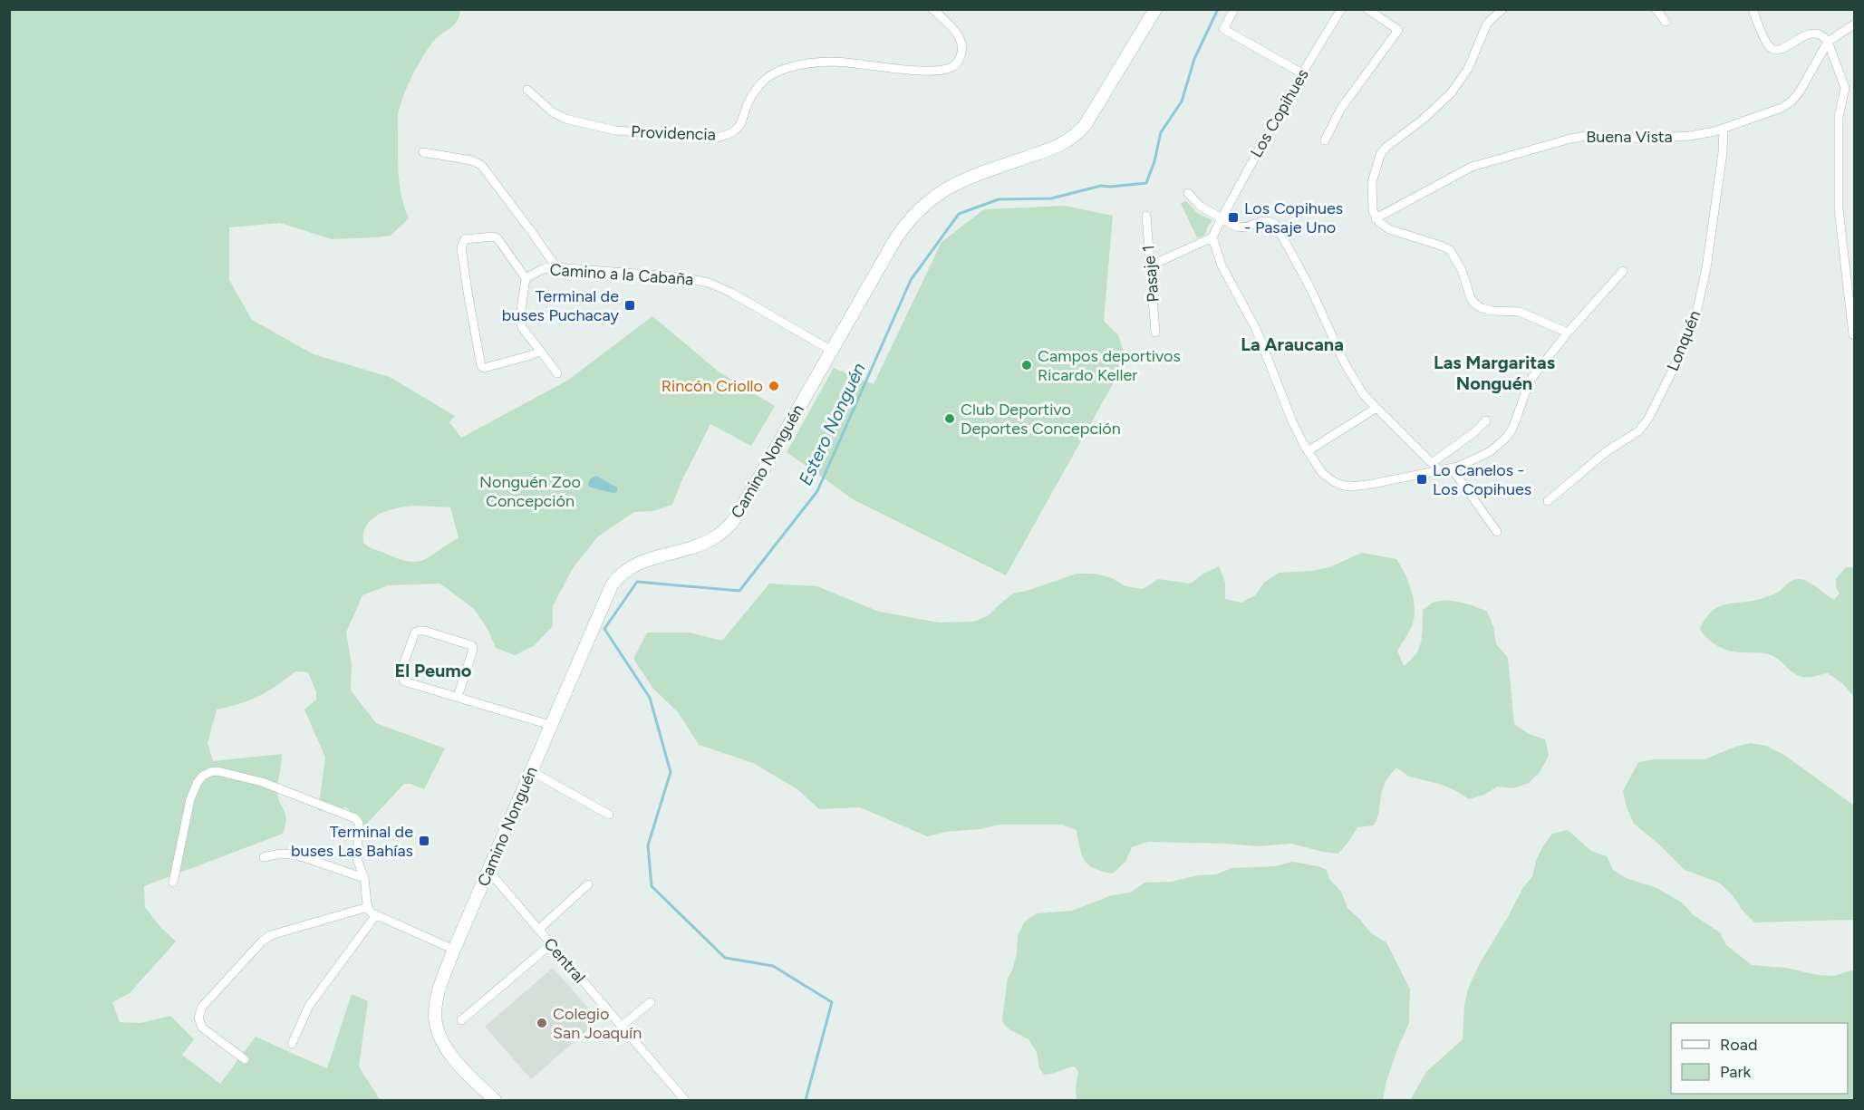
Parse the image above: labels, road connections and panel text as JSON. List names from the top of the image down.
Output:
{
  "streets": {
    "main road": ["Camino Nonguén"],
    "street": [
      "Los Copihues",
      "Providencia",
      "Buena Vista",
      "Pasaje 1",
      "Camino a la Cabaña",
      "Lonquén",
      "Central"
    ]
  },
  "crossings": [
    ["Buena Vista", "Lonquén"],
    ["Camino a la Cabaña", "Camino Nonguén"],
    ["Camino Nonguén", "Central"]
  ],
  "districts": ["La Araucana", "Las Margaritas Nonguén", "El Peumo"],
  "water": ["Estero Nonguén"],
  "parks": ["Nonguén Zoo Concepción"],
  "places": {
    "transit": [
      "Los Copihues - Pasaje Uno",
      "Terminal de buses Puchacay",
      "Lo Canelos - Los Copihues",
      "Terminal de buses Las Bahías"
    ],
    "other": [
      "Campos deportivos Ricardo Keller",
      "Rincón Criollo",
      "Club Deportivo Deportes Concepción",
      "Colegio San Joaquín"
    ]
  },
  "legend": ["Road", "Park"]
}
